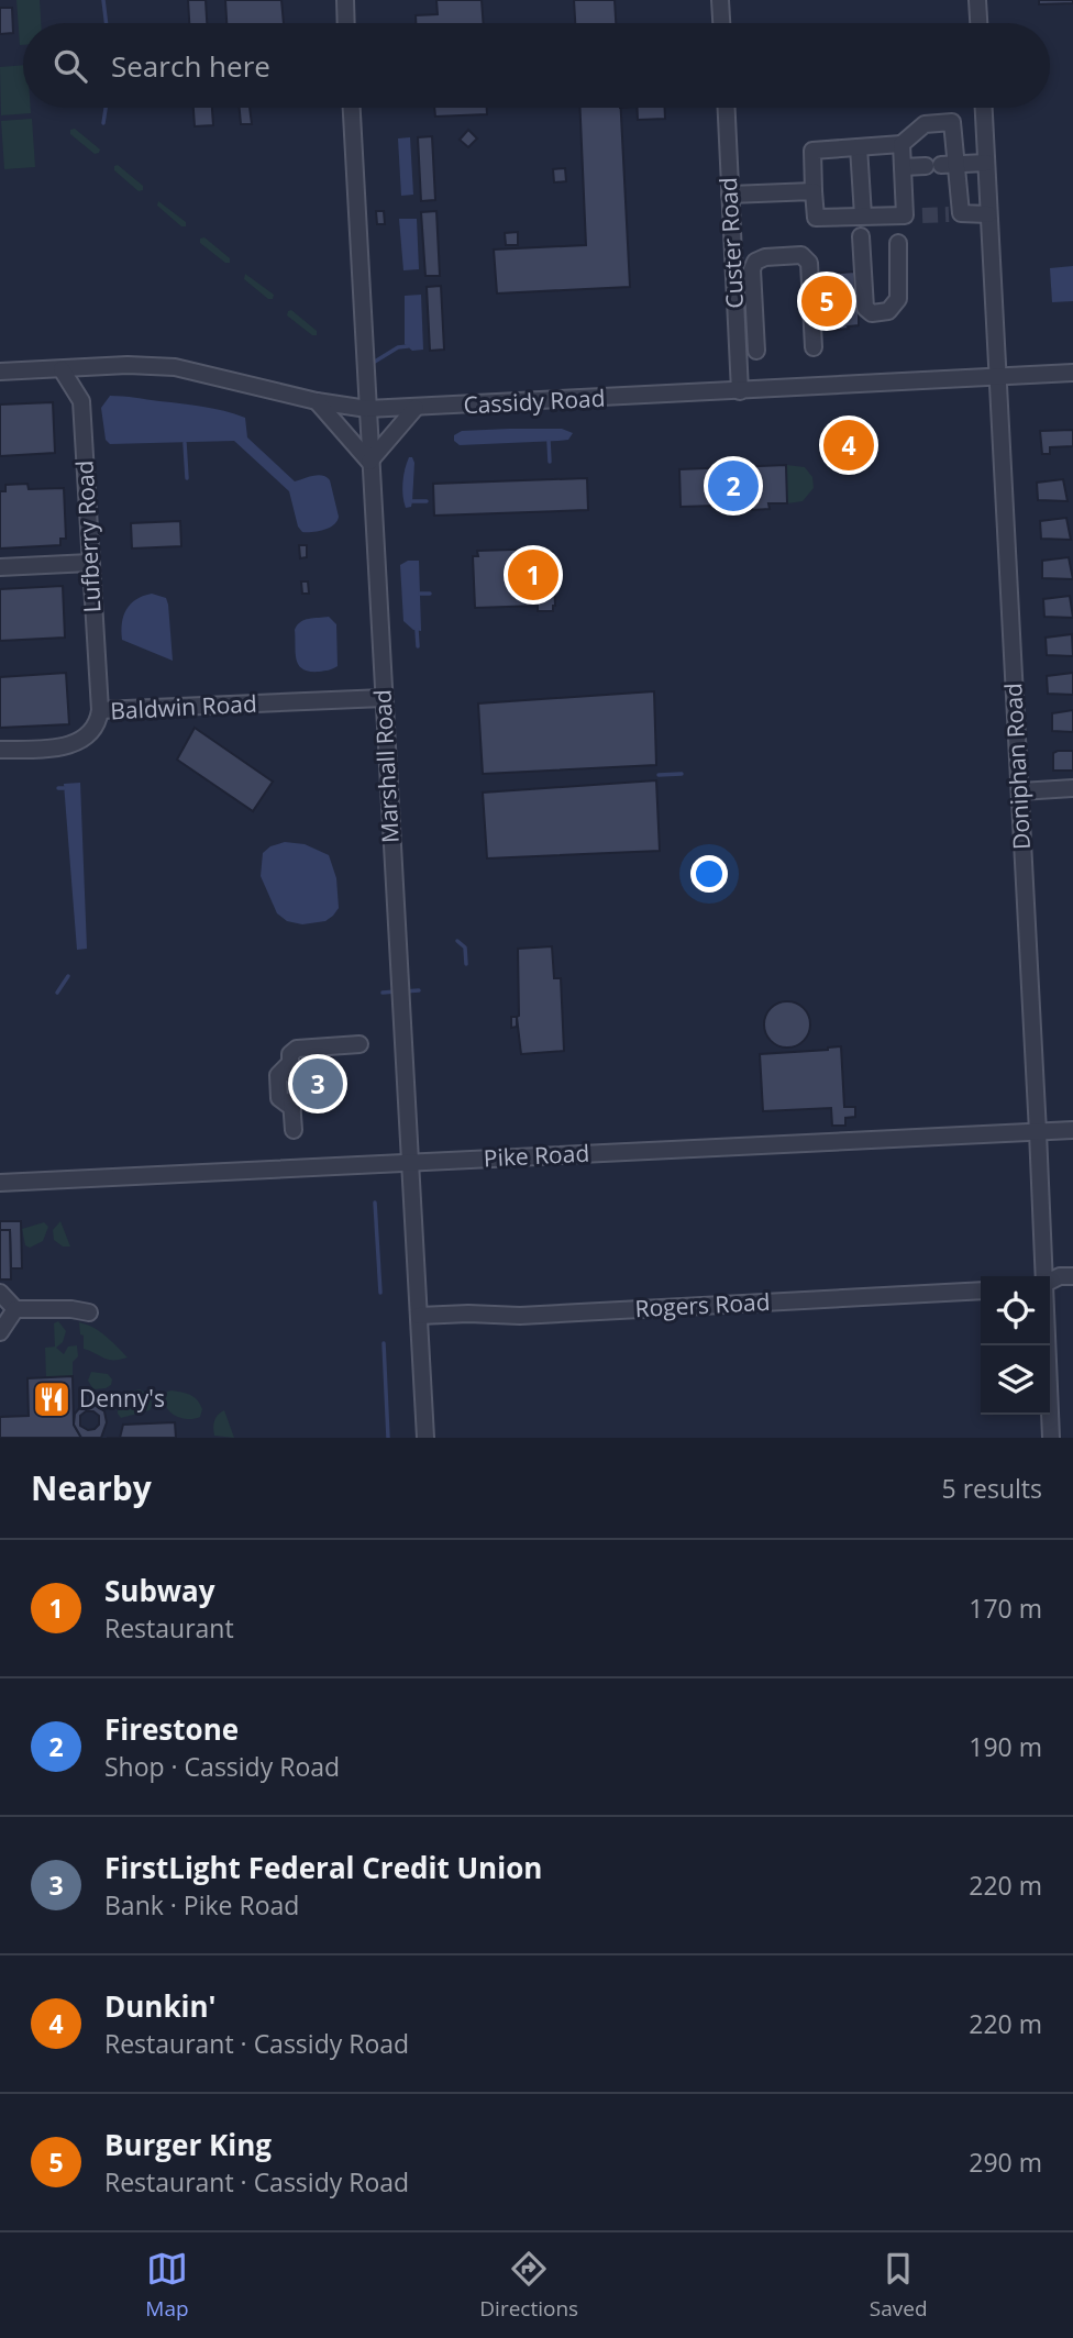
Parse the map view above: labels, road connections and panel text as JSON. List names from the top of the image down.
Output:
{
  "streets": {
    "street": [
      "Custer Road",
      "Cassidy Road",
      "Lufberry Road",
      "Baldwin Road",
      "Marshall Road",
      "Doniphan Road",
      "Pike Road",
      "Rogers Road"
    ]
  },
  "crossings": [
    ["Custer Road", "Cassidy Road"],
    ["Cassidy Road", "Lufberry Road"],
    ["Cassidy Road", "Marshall Road"],
    ["Cassidy Road", "Doniphan Road"],
    ["Lufberry Road", "Baldwin Road"],
    ["Baldwin Road", "Marshall Road"],
    ["Marshall Road", "Pike Road"],
    ["Marshall Road", "Rogers Road"],
    ["Doniphan Road", "Pike Road"]
  ],
  "places": {
    "restaurant": ["Denny's"]
  },
  "page": {
    "search": "Search here",
    "pins": [
      "5",
      "4",
      "2",
      "1",
      "3"
    ],
    "heading": ["Nearby", "5 results"],
    "list": [
      {
        "mark": "1",
        "name": "Subway",
        "note": "Restaurant",
        "value": "170 m"
      },
      {
        "mark": "2",
        "name": "Firestone",
        "note": "Shop · Cassidy Road",
        "value": "190 m"
      },
      {
        "mark": "3",
        "name": "FirstLight Federal Credit Union",
        "note": "Bank · Pike Road",
        "value": "220 m"
      },
      {
        "mark": "4",
        "name": "Dunkin'",
        "note": "Restaurant · Cassidy Road",
        "value": "220 m"
      },
      {
        "mark": "5",
        "name": "Burger King",
        "note": "Restaurant · Cassidy Road",
        "value": "290 m"
      }
    ],
    "nav": ["Map", "Directions", "Saved"]
  }
}
